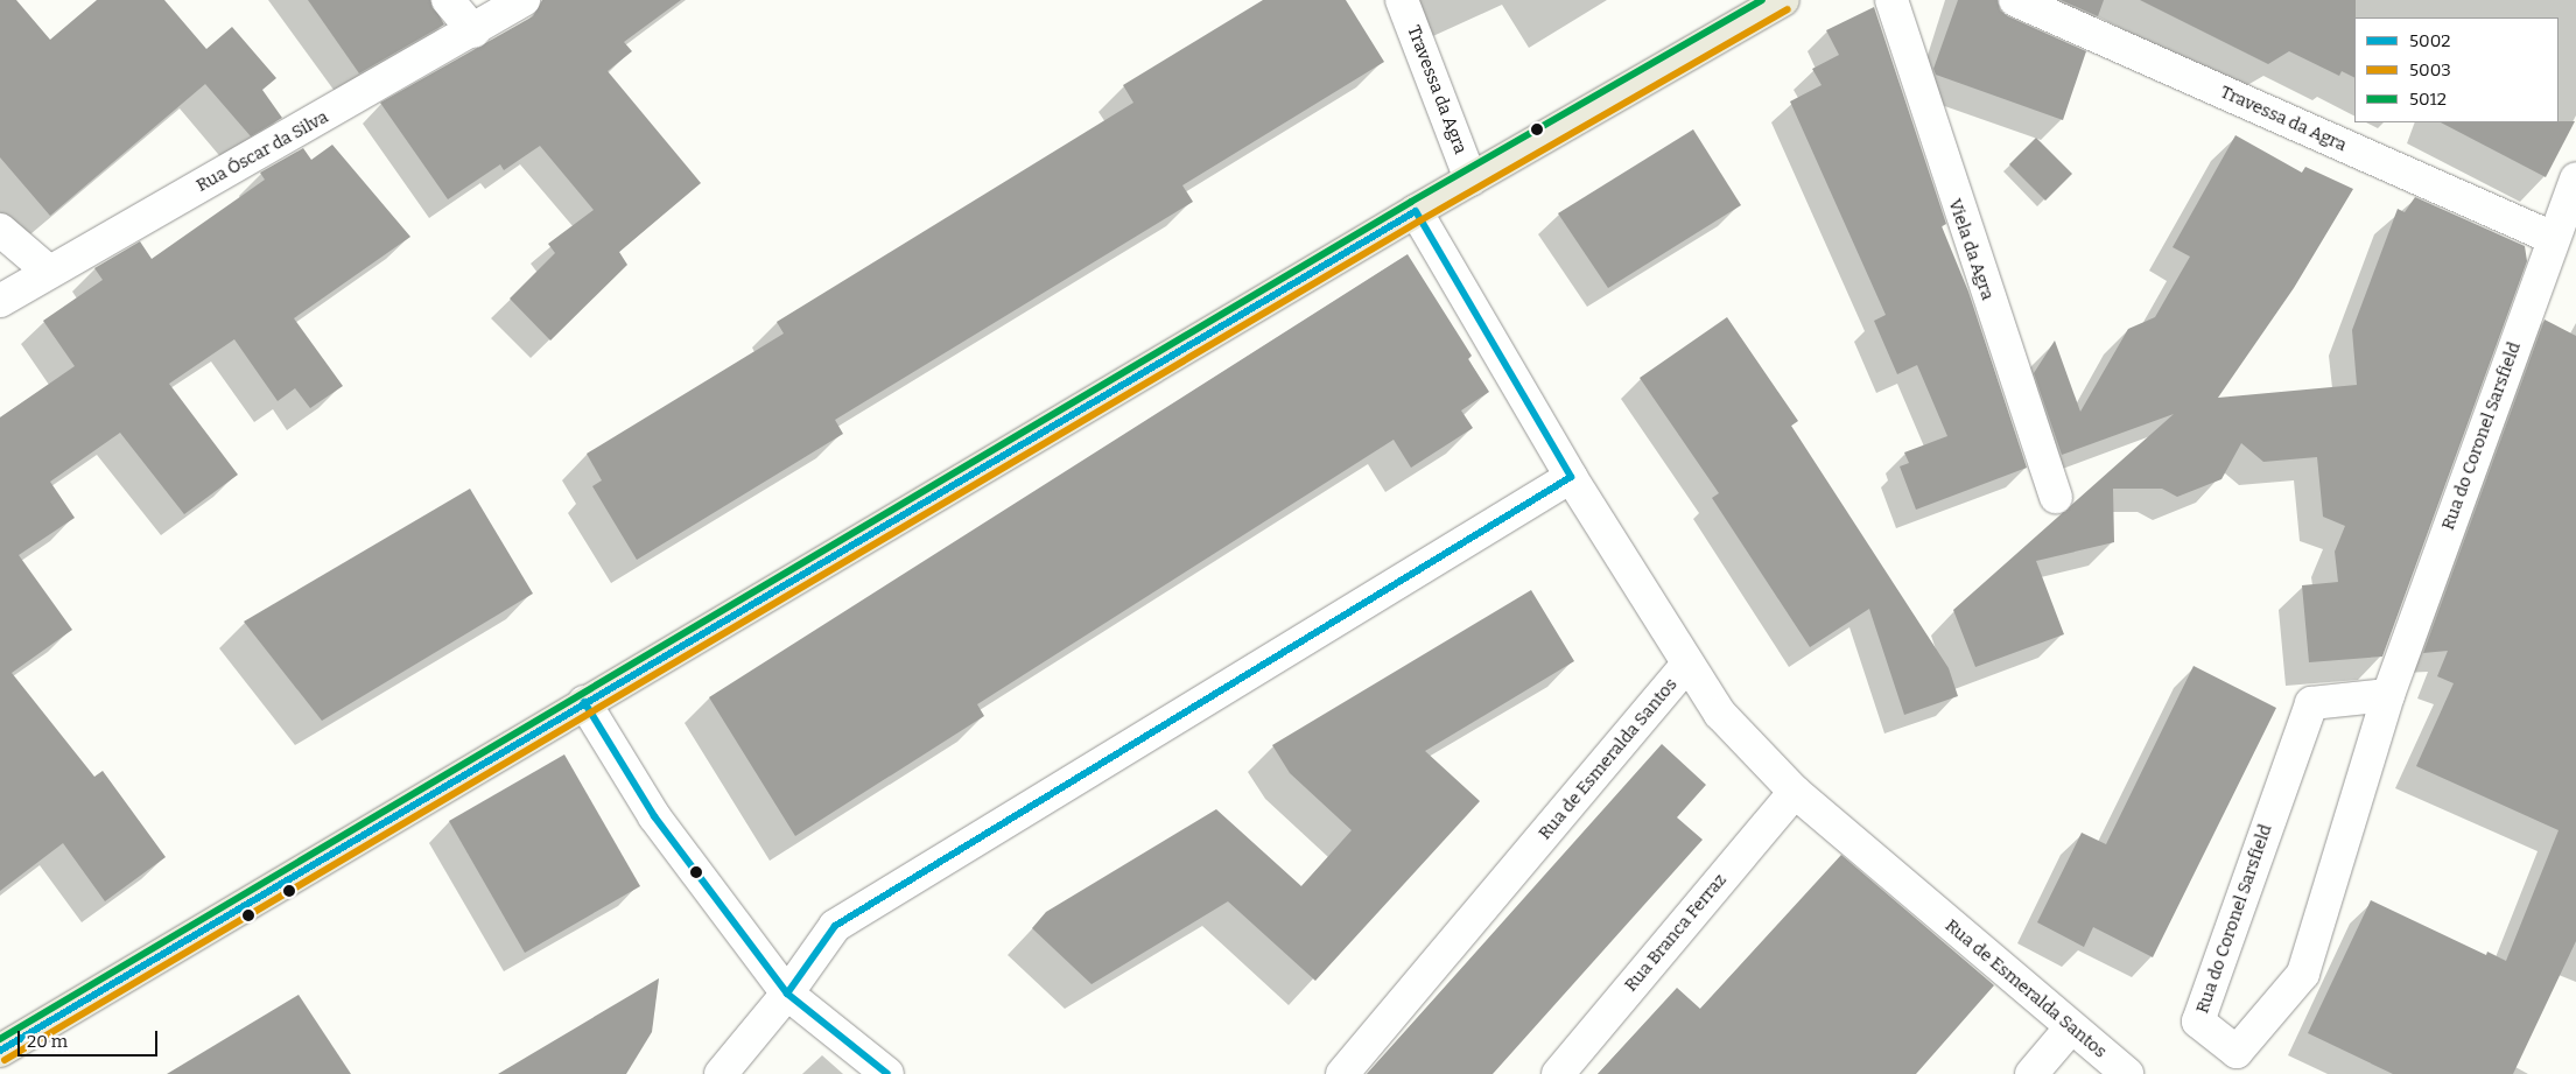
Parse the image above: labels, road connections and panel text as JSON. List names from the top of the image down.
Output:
{
  "streets": {
    "street": [
      "Travessa da Agra",
      "Rua Óscar da Silva",
      "Viela da Agra",
      "Rua do Coronel Sarsfield",
      "Rua de Esmeralda Santos",
      "Rua Branca Ferraz"
    ]
  },
  "crossings": [
    ["Travessa da Agra", "Rua do Coronel Sarsfield"],
    ["Rua de Esmeralda Santos", "Rua Branca Ferraz"]
  ],
  "lines": ["transit line 5012", "transit line 5003", "transit line 5002"],
  "legend": ["5002", "5003", "5012"],
  "scale_bar": "20 m"
}
